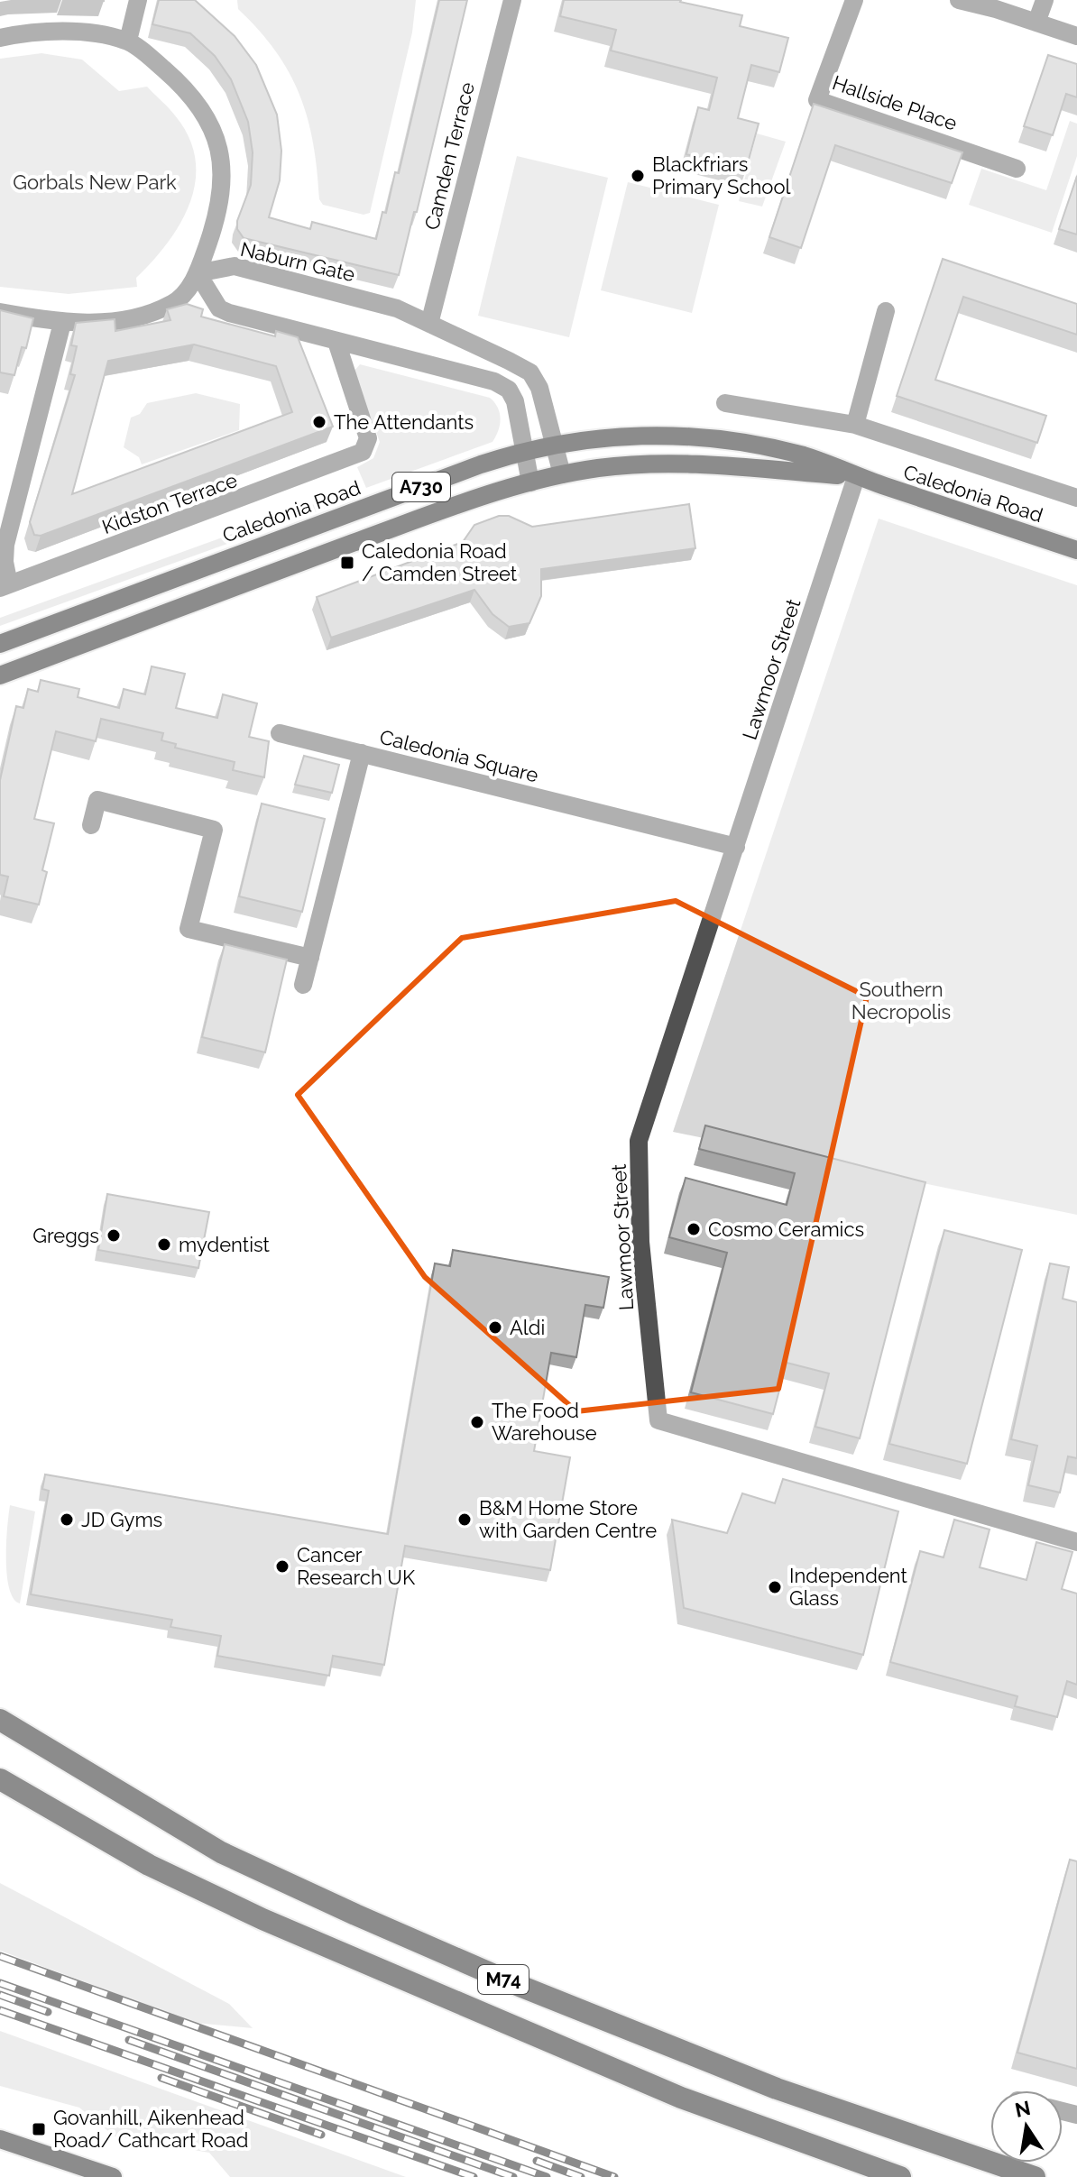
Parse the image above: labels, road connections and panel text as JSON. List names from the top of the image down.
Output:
{
  "streets": {
    "highway": ["M74"],
    "main road": ["A730", "Caledonia Road"],
    "street": [
      "Hallside Place",
      "Camden Terrace",
      "Naburn Gate",
      "Kidston Terrace",
      "Lawmoor Street",
      "Caledonia Square"
    ]
  },
  "crossings": [
    ["Camden Terrace", "Naburn Gate"],
    ["Naburn Gate", "Caledonia Road"],
    ["Caledonia Road", "Lawmoor Street"],
    ["Lawmoor Street", "Caledonia Square"]
  ],
  "parks": ["Gorbals New Park", "Southern Necropolis"],
  "places": {
    "other": [
      "Blackfriars Primary School",
      "The Attendants",
      "Cosmo Ceramics",
      "Greggs",
      "mydentist",
      "Aldi",
      "The Food Warehouse",
      "JD Gyms",
      "B&M Home Store with Garden Centre",
      "Cancer Research UK",
      "Independent Glass"
    ],
    "transit": ["Caledonia Road / Camden Street", "Govanhill, Aikenhead Road/ Cathcart Road"]
  },
  "north": "top"
}
